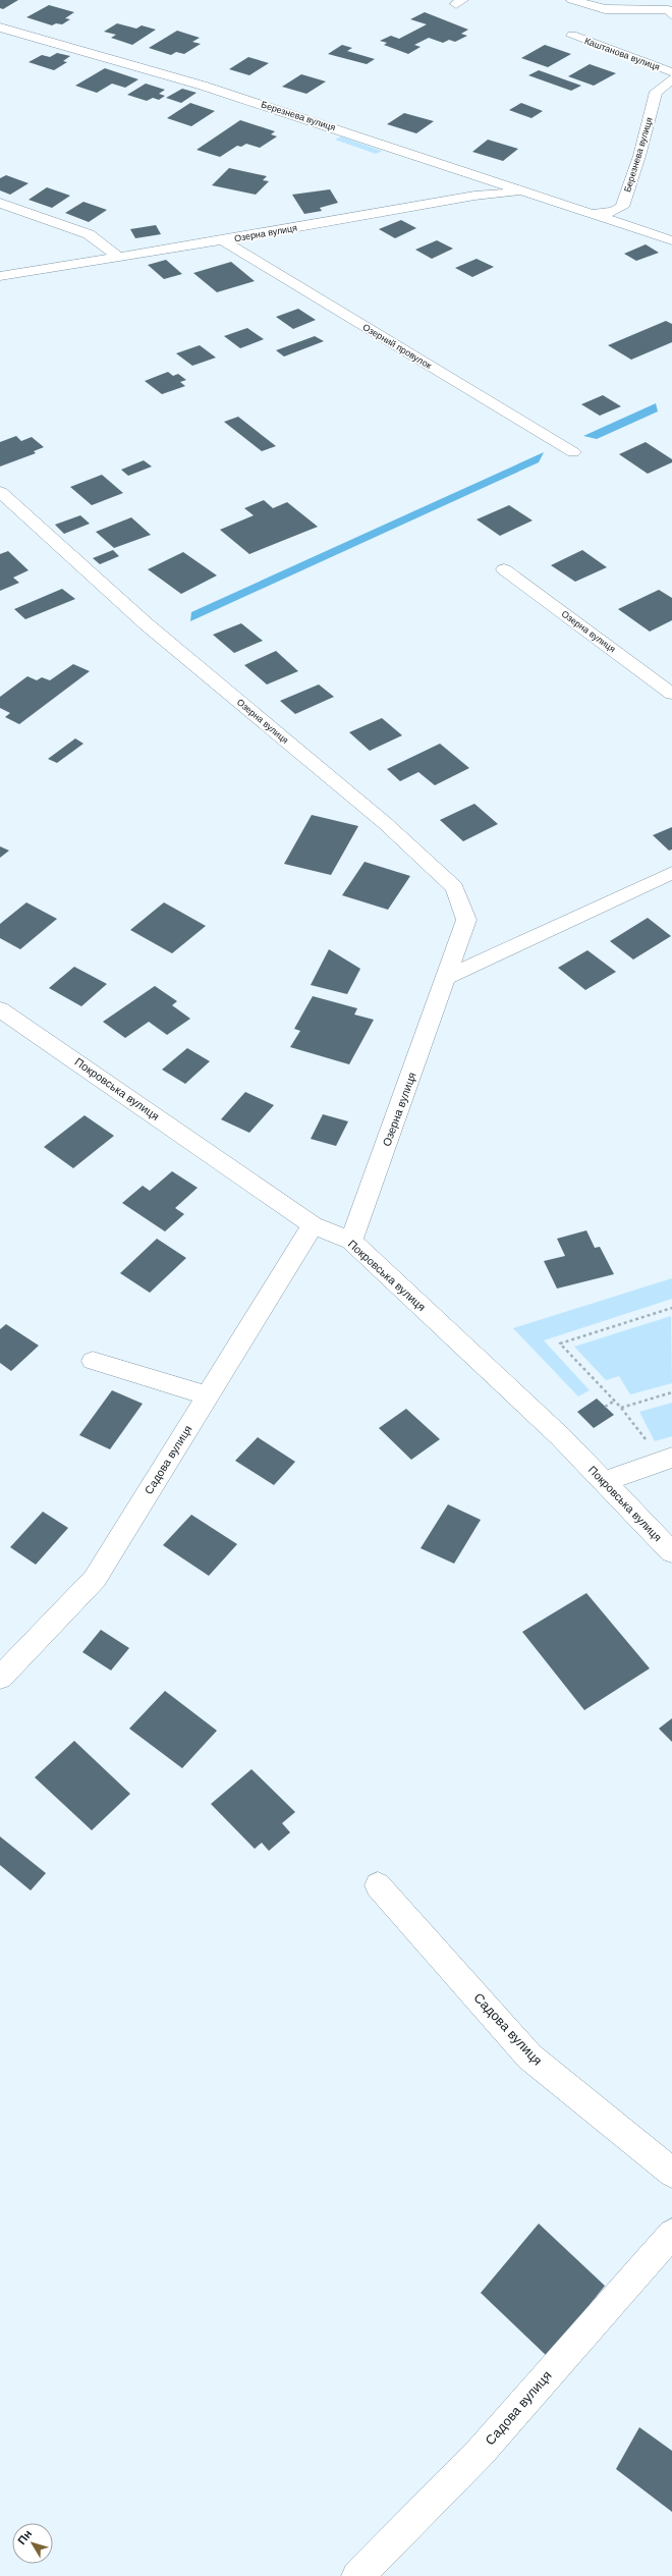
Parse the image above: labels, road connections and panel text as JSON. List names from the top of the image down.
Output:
{
  "streets": {
    "street": [
      "Каштанова вулиця",
      "Березнева вулиця",
      "Озерна вулиця",
      "Озерний провулок",
      "Покровська вулиця",
      "Садова вулиця"
    ]
  },
  "crossings": [
    ["Березнева вулиця", "Озерна вулиця"],
    ["Озерна вулиця", "Озерний провулок"],
    ["Озерна вулиця", "Покровська вулиця"],
    ["Покровська вулиця", "Садова вулиця"]
  ],
  "north": "top left"
}
